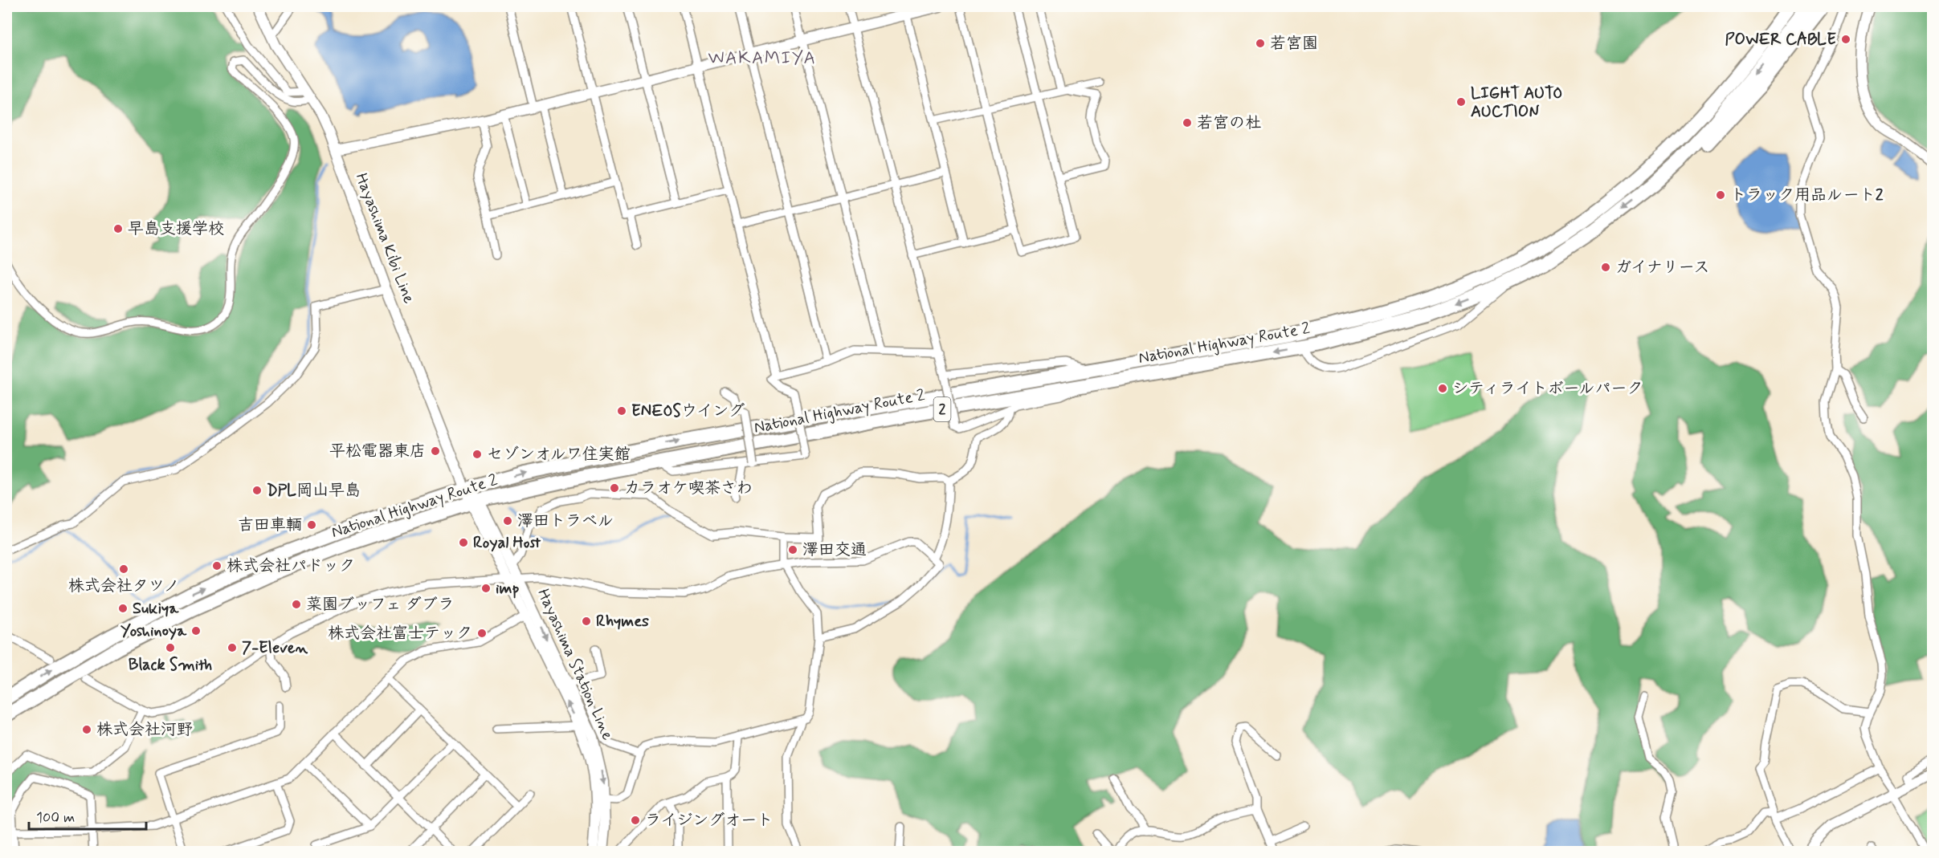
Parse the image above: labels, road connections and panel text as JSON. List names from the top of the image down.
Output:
{
  "streets": {
    "highway": ["National Highway Route 2", "2"],
    "main road": ["Hayashima Kibi Line", "Hayashima Station Line"]
  },
  "crossings": [
    ["Hayashima Kibi Line", "National Highway Route 2"],
    ["Hayashima Kibi Line", "Hayashima Station Line"],
    ["National Highway Route 2", "Hayashima Station Line"]
  ],
  "districts": ["WAKAMIYA"],
  "places": [
    "POWER CABLE",
    "若宮園",
    "LIGHT AUTO AUCTION",
    "若宮の杜",
    "トラック用品ルート2",
    "早島支援学校",
    "ガイナリース",
    "シティライトボールパーク",
    "ENEOSウイング",
    "平松電器東店",
    "セゾンオルワ住実館",
    "カラオケ喫茶さわ",
    "DPL岡山早島",
    "澤田トラベル",
    "吉田車輌",
    "Royal Host",
    "澤田交通",
    "株式会社パドック",
    "株式会社タツノ",
    "imp",
    "菜園ブッフェ ダブラ",
    "Sukiya",
    "Rhymes",
    "Yoshinoya",
    "株式会社富士テック",
    "Black Smith",
    "7-Eleven",
    "株式会社河野",
    "ライジングオート"
  ],
  "scale_bar": "100 m"
}
